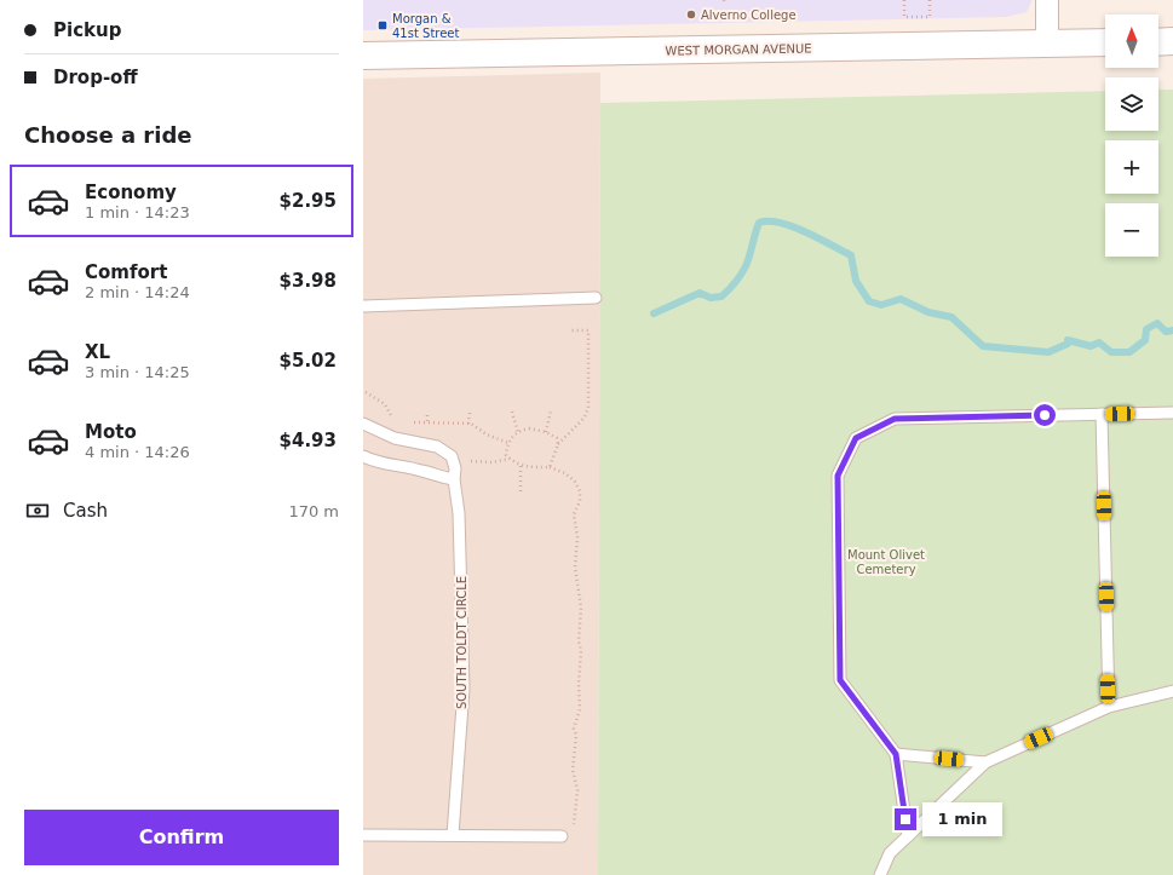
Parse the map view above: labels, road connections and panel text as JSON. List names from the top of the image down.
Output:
{
  "streets": {
    "street": ["WEST MORGAN AVENUE"],
    "lane": ["SOUTH TOLDT CIRCLE"]
  },
  "parks": ["Mount Olivet Cemetery"],
  "places": {
    "other": ["Alverno College"],
    "transit": ["Morgan & 41st Street"]
  },
  "north": "top",
  "page": {
    "banner": ["Pickup", "Drop-off"],
    "map_buttons": ["+", "−"],
    "heading": "Choose a ride",
    "list": [
      {
        "name": "Economy",
        "note": "1 min · 14:23",
        "value": "$2.95"
      },
      {
        "name": "Comfort",
        "note": "2 min · 14:24",
        "value": "$3.98"
      },
      {
        "name": "XL",
        "note": "3 min · 14:25",
        "value": "$5.02"
      },
      {
        "name": "Moto",
        "note": "4 min · 14:26",
        "value": "$4.93"
      }
    ],
    "pay": ["Cash", "170 m"],
    "buttons": "Confirm",
    "bubble": "1 min"
  }
}
